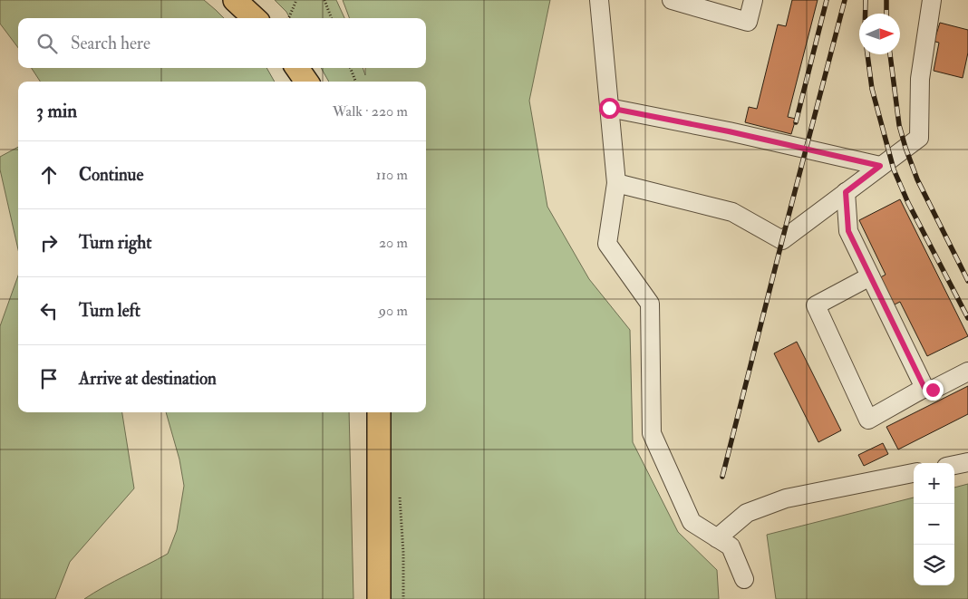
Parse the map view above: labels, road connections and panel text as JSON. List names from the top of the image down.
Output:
{
  "north": "right",
  "page": {
    "search": "Search here",
    "heading": ["3 min", "Walk · 220 m"],
    "list": [
      ["Continue", "110 m"],
      ["Turn right", "20 m"],
      ["Turn left", "90 m"],
      "Arrive at destination"
    ],
    "map_buttons": ["+", "−"]
  }
}
